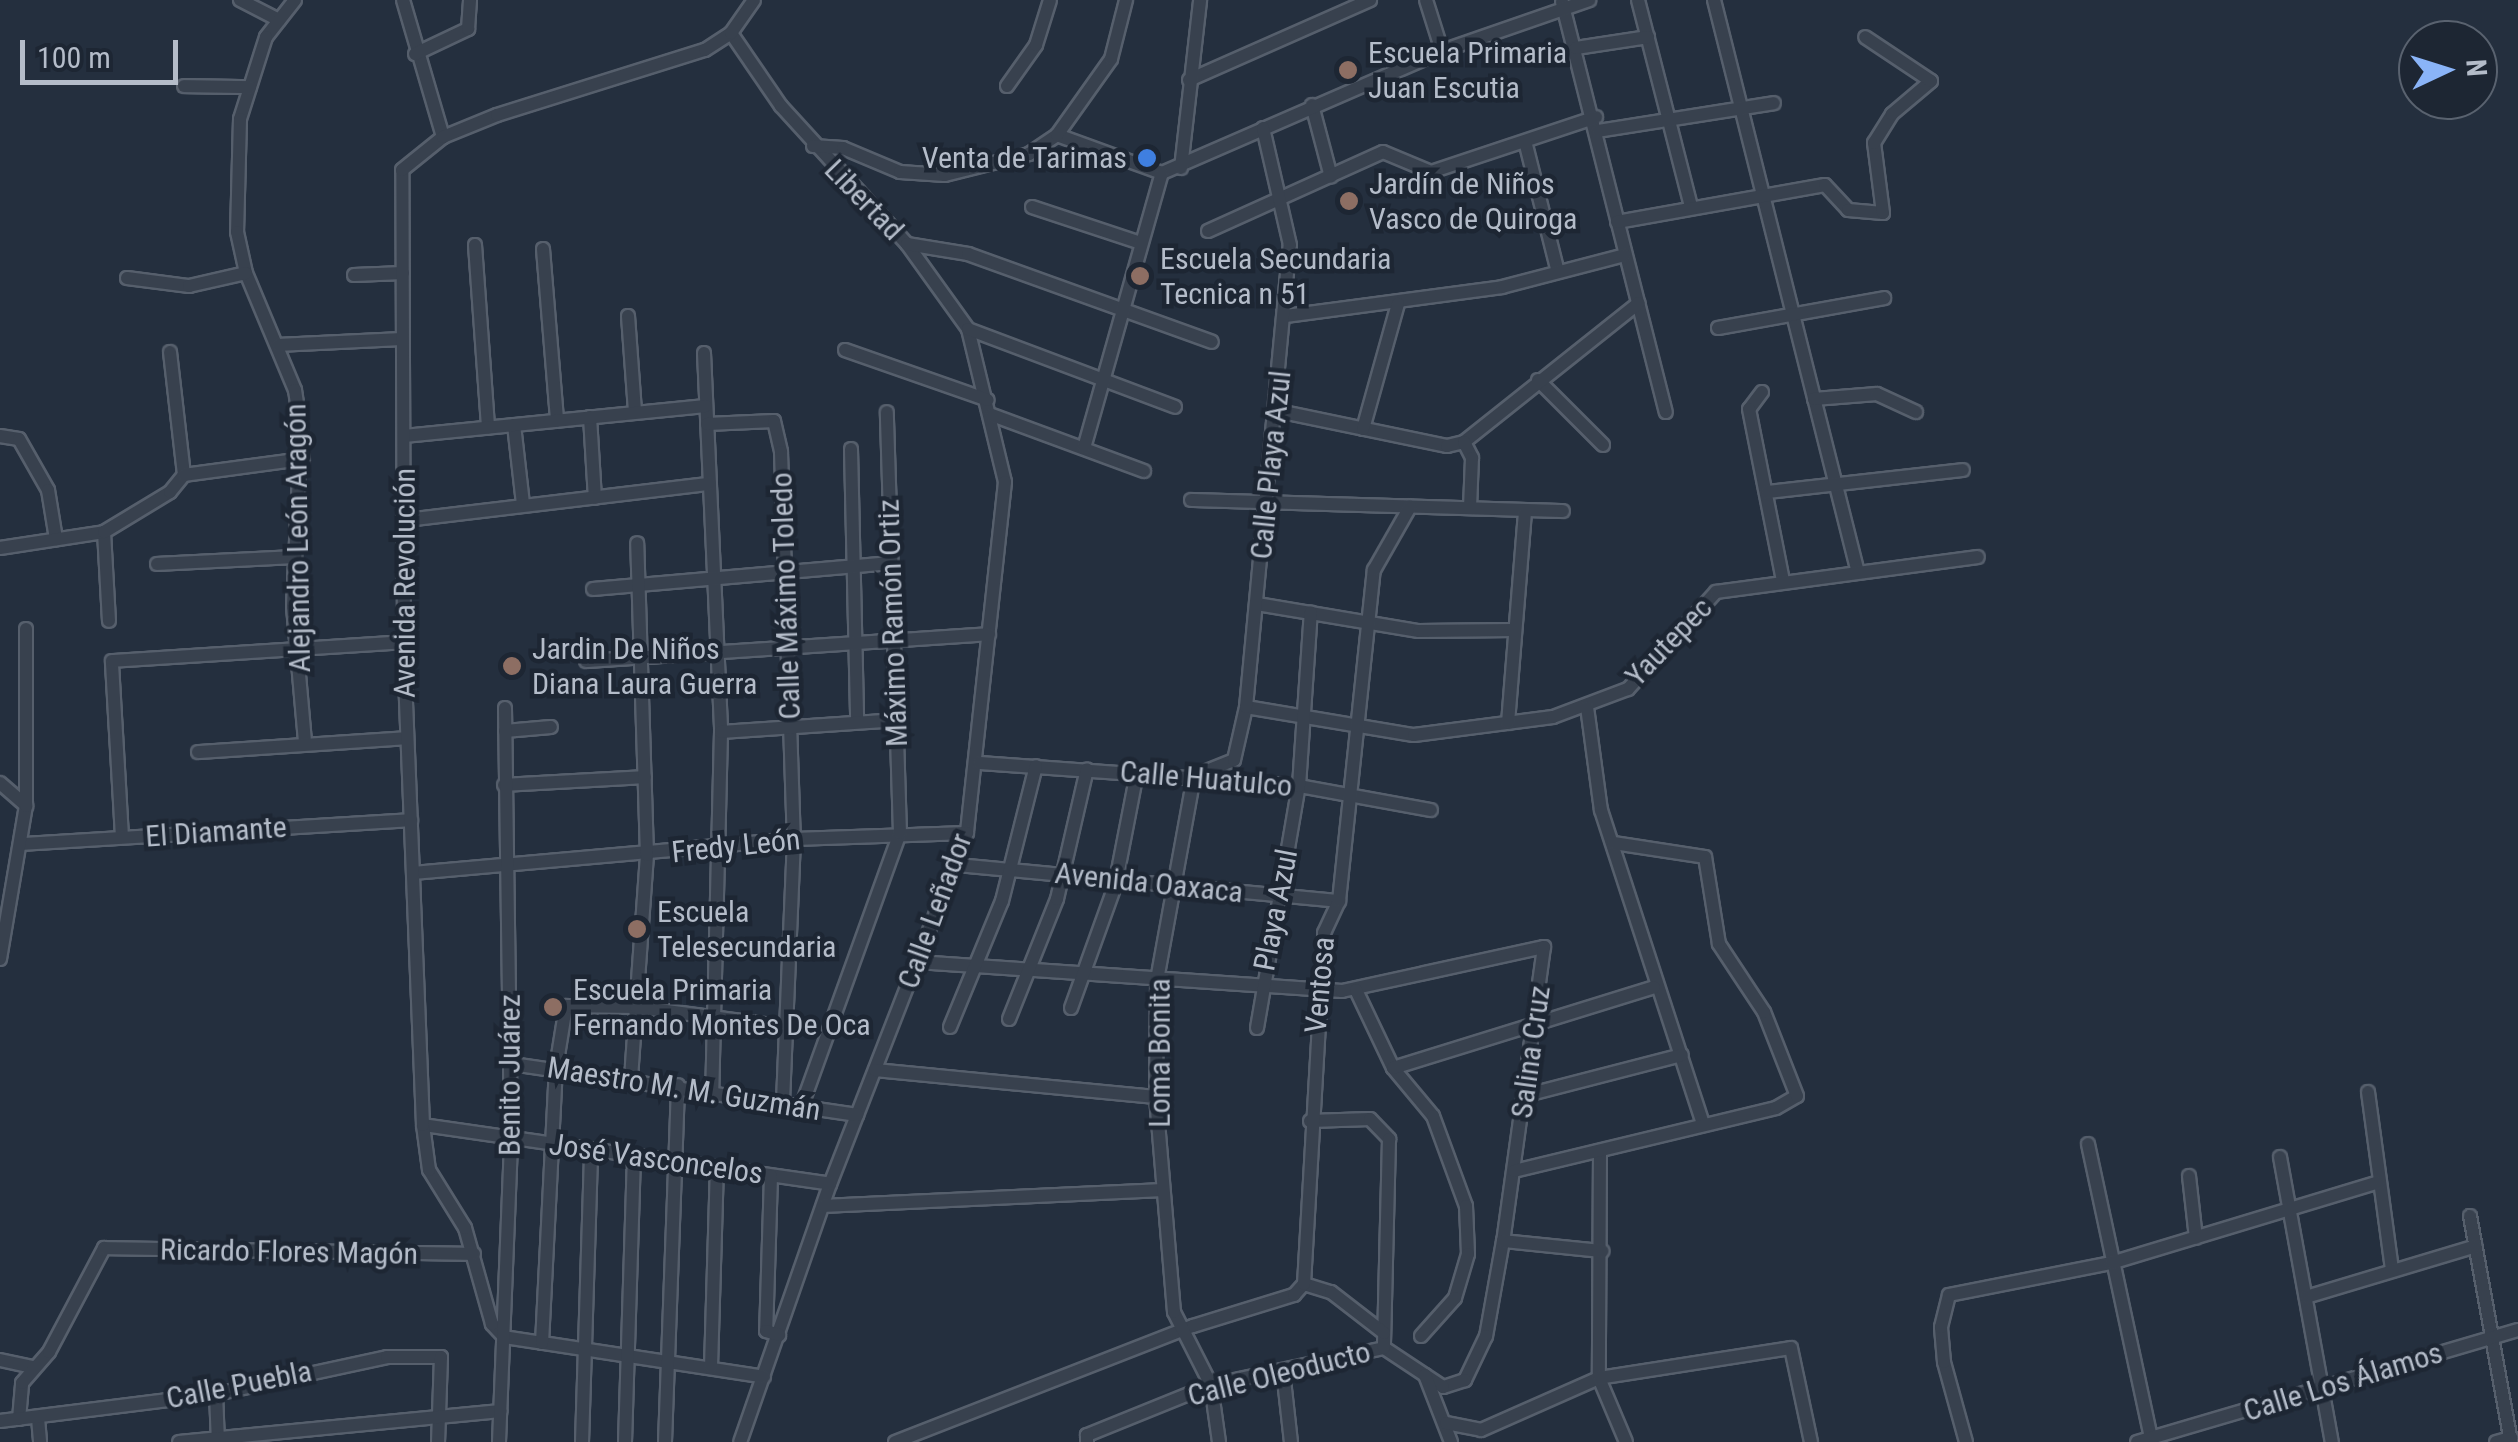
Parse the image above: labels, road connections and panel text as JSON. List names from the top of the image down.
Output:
{
  "streets": {
    "street": [
      "Libertad",
      "Calle Playa Azul",
      "Alejandro León Aragón",
      "Avenida Revolución",
      "Calle Máximo Toledo",
      "Máximo Ramón Ortiz",
      "Yautepec",
      "Calle Huatulco",
      "El Diamante",
      "Fredy León",
      "Avenida Oaxaca",
      "Playa Azul",
      "Calle Leñador",
      "Ventosa",
      "Salina Cruz",
      "Loma Bonita",
      "Benito Juárez",
      "Maestro M. M. Guzmán",
      "José Vasconcelos",
      "Ricardo Flores Magón",
      "Calle Oleoducto",
      "Calle Los Álamos",
      "Calle Puebla"
    ]
  },
  "crossings": [
    ["Libertad", "Avenida Revolución"],
    ["Libertad", "Calle Leñador"],
    ["Calle Playa Azul", "Yautepec"],
    ["Calle Playa Azul", "Calle Huatulco"],
    ["Calle Playa Azul", "Loma Bonita"],
    ["Avenida Revolución", "El Diamante"],
    ["Avenida Revolución", "Fredy León"],
    ["Avenida Revolución", "Benito Juárez"],
    ["Avenida Revolución", "José Vasconcelos"],
    ["Avenida Revolución", "Ricardo Flores Magón"],
    ["Calle Máximo Toledo", "Fredy León"],
    ["Calle Máximo Toledo", "Maestro M. M. Guzmán"],
    ["Máximo Ramón Ortiz", "Fredy León"],
    ["Yautepec", "Playa Azul"],
    ["Yautepec", "Ventosa"],
    ["Calle Huatulco", "Playa Azul"],
    ["Calle Huatulco", "Calle Leñador"],
    ["Calle Huatulco", "Ventosa"],
    ["Calle Huatulco", "Loma Bonita"],
    ["Fredy León", "Calle Leñador"],
    ["Fredy León", "Benito Juárez"],
    ["Avenida Oaxaca", "Playa Azul"],
    ["Avenida Oaxaca", "Calle Leñador"],
    ["Avenida Oaxaca", "Ventosa"],
    ["Avenida Oaxaca", "Loma Bonita"],
    ["Playa Azul", "Salina Cruz"],
    ["Calle Leñador", "Maestro M. M. Guzmán"],
    ["Calle Leñador", "José Vasconcelos"],
    ["Ventosa", "Salina Cruz"],
    ["Salina Cruz", "Calle Oleoducto"],
    ["Benito Juárez", "Maestro M. M. Guzmán"],
    ["Benito Juárez", "José Vasconcelos"]
  ],
  "places": [
    "Escuela Primaria Juan Escutia",
    "Venta de Tarimas",
    "Jardín de Niños Vasco de Quiroga",
    "Escuela Secundaria Tecnica n 51",
    "Jardin De Niños Diana Laura Guerra",
    "Escuela Telesecundaria",
    "Escuela Primaria Fernando Montes De Oca"
  ],
  "scale_bar": "100 m",
  "north": "right"
}
